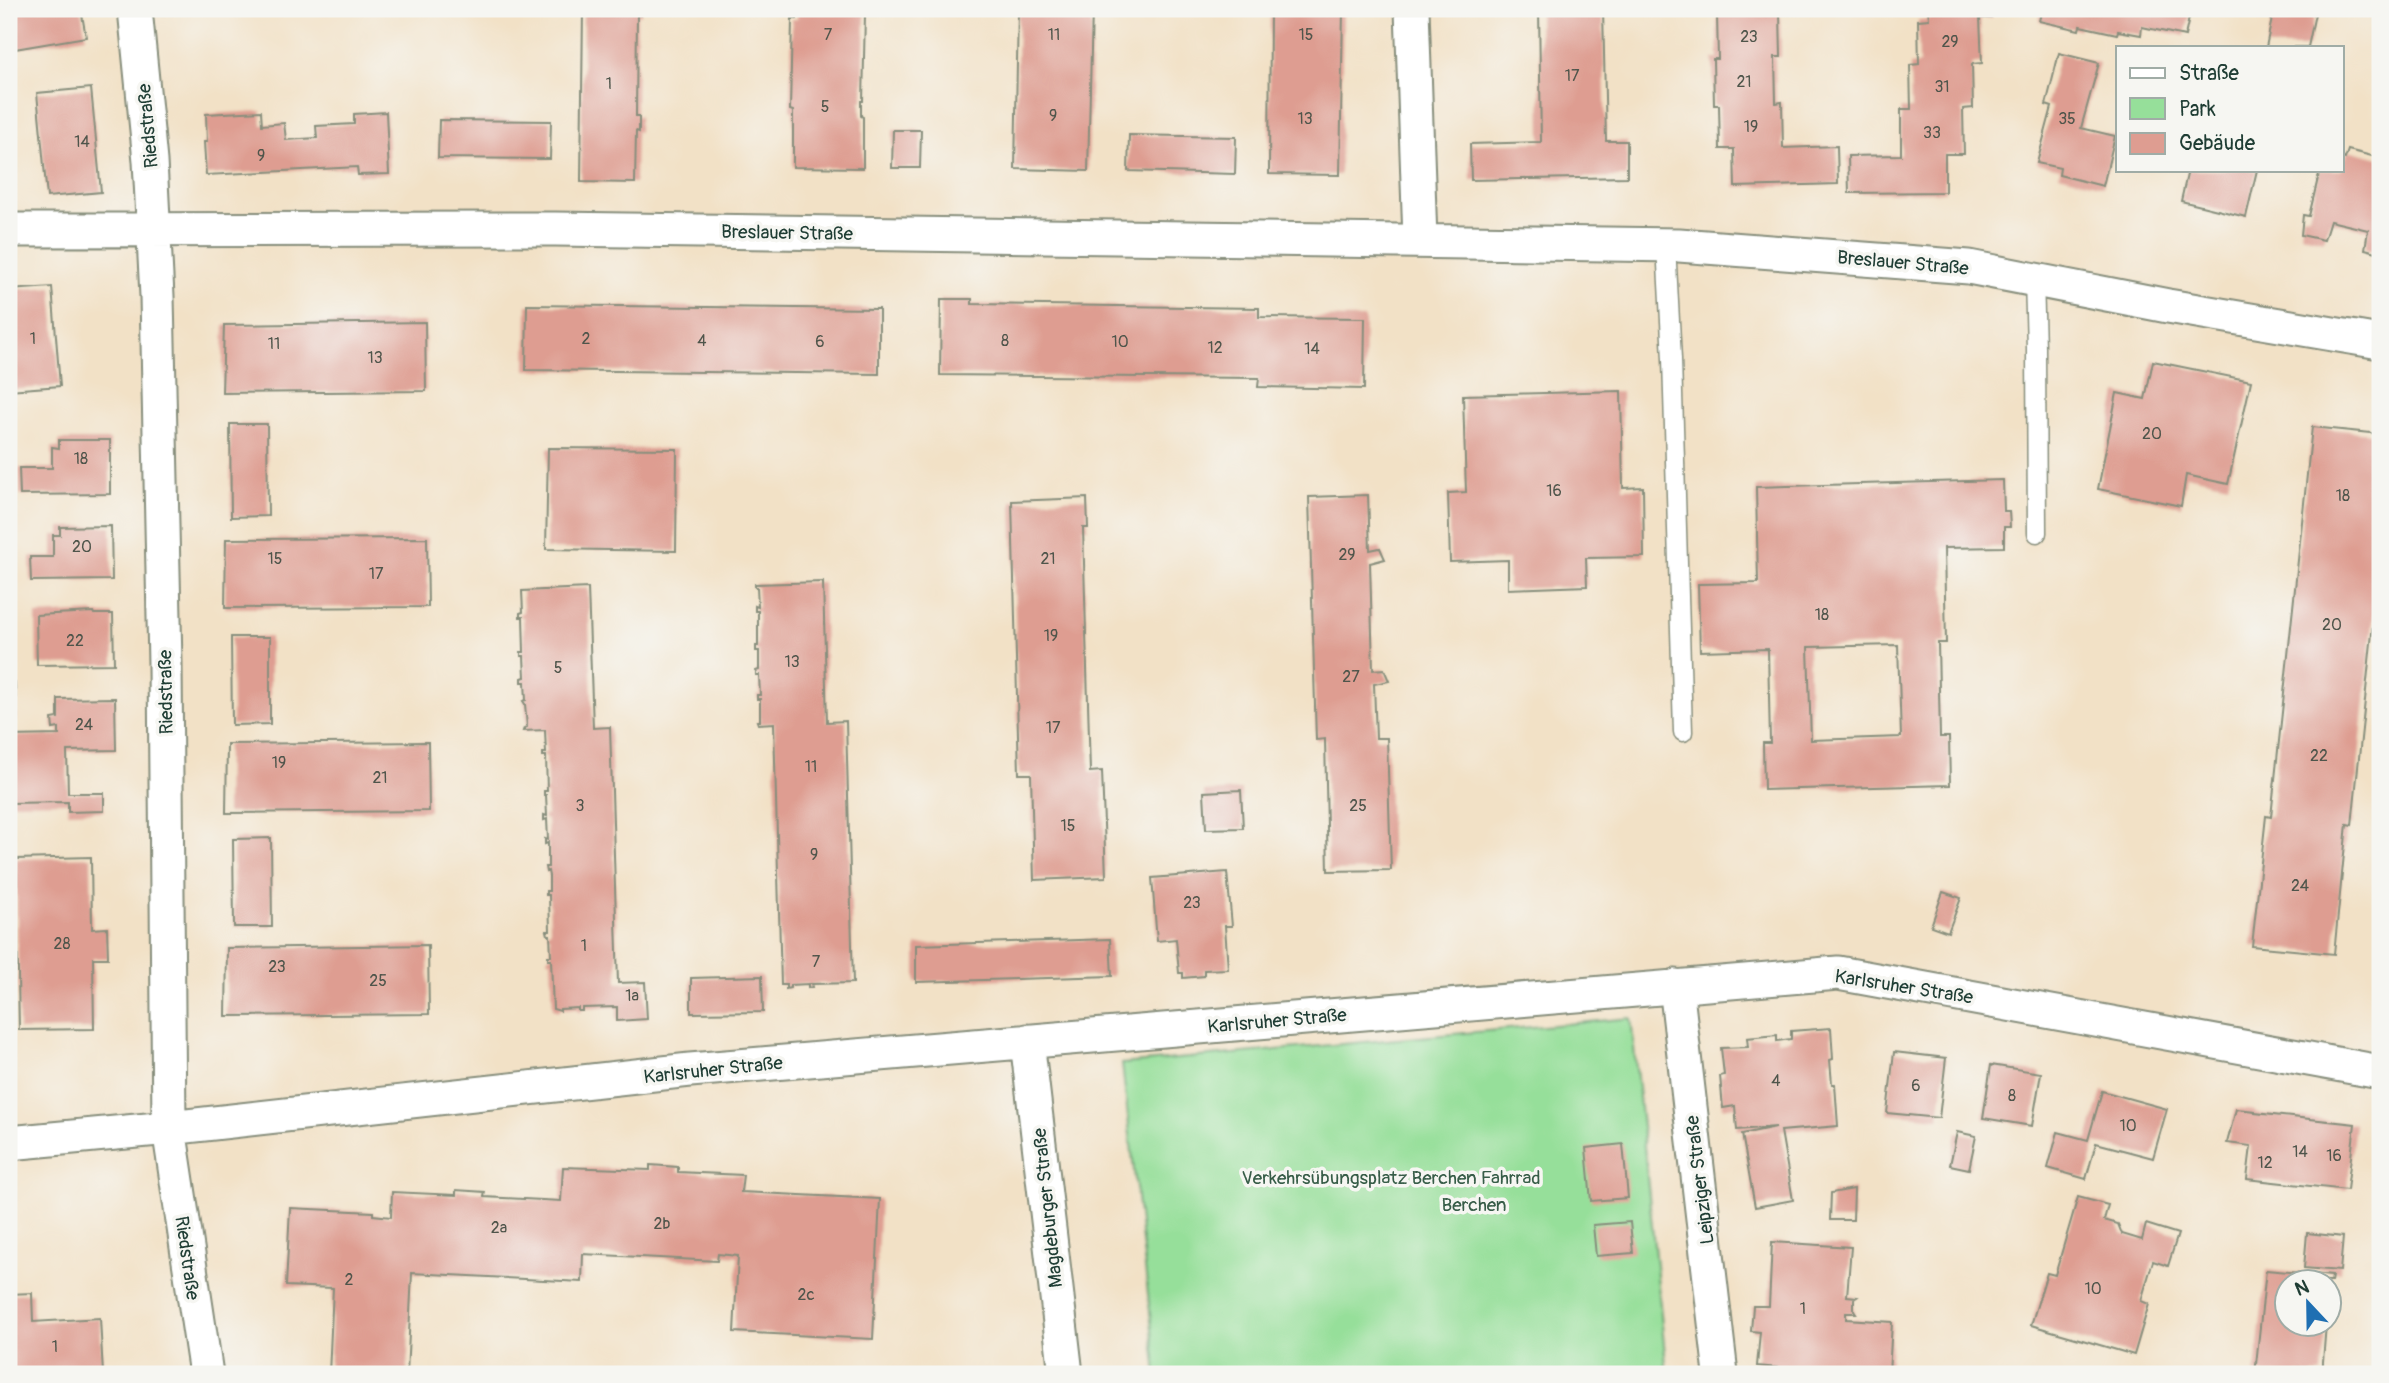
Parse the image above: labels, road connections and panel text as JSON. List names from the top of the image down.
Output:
{
  "streets": {
    "street": [
      "Riedstraße",
      "Breslauer Straße",
      "Karlsruher Straße",
      "Leipziger Straße",
      "Magdeburger Straße"
    ]
  },
  "crossings": [
    ["Riedstraße", "Breslauer Straße"],
    ["Riedstraße", "Karlsruher Straße"],
    ["Karlsruher Straße", "Leipziger Straße"],
    ["Karlsruher Straße", "Magdeburger Straße"]
  ],
  "parks": ["Verkehrsübungsplatz Berchen Fahrrad", "Berchen"],
  "house_numbers": [
    "7",
    "11",
    "15",
    "23",
    "29",
    "17",
    "21",
    "1",
    "31",
    "5",
    "9",
    "13",
    "35",
    "19",
    "33",
    "14",
    "9",
    "1",
    "2",
    "4",
    "8",
    "6",
    "10",
    "11",
    "12",
    "14",
    "13",
    "20",
    "18",
    "16",
    "18",
    "20",
    "29",
    "15",
    "21",
    "17",
    "18",
    "20",
    "19",
    "22",
    "13",
    "5",
    "27",
    "24",
    "17",
    "22",
    "19",
    "11",
    "21",
    "3",
    "25",
    "15",
    "9",
    "24",
    "23",
    "28",
    "1",
    "7",
    "23",
    "25",
    "1a",
    "4",
    "6",
    "8",
    "10",
    "14",
    "16",
    "12",
    "2b",
    "2a",
    "2",
    "10",
    "2c",
    "1",
    "1"
  ],
  "legend": ["Straße", "Park", "Gebäude"],
  "north": "top"
}
